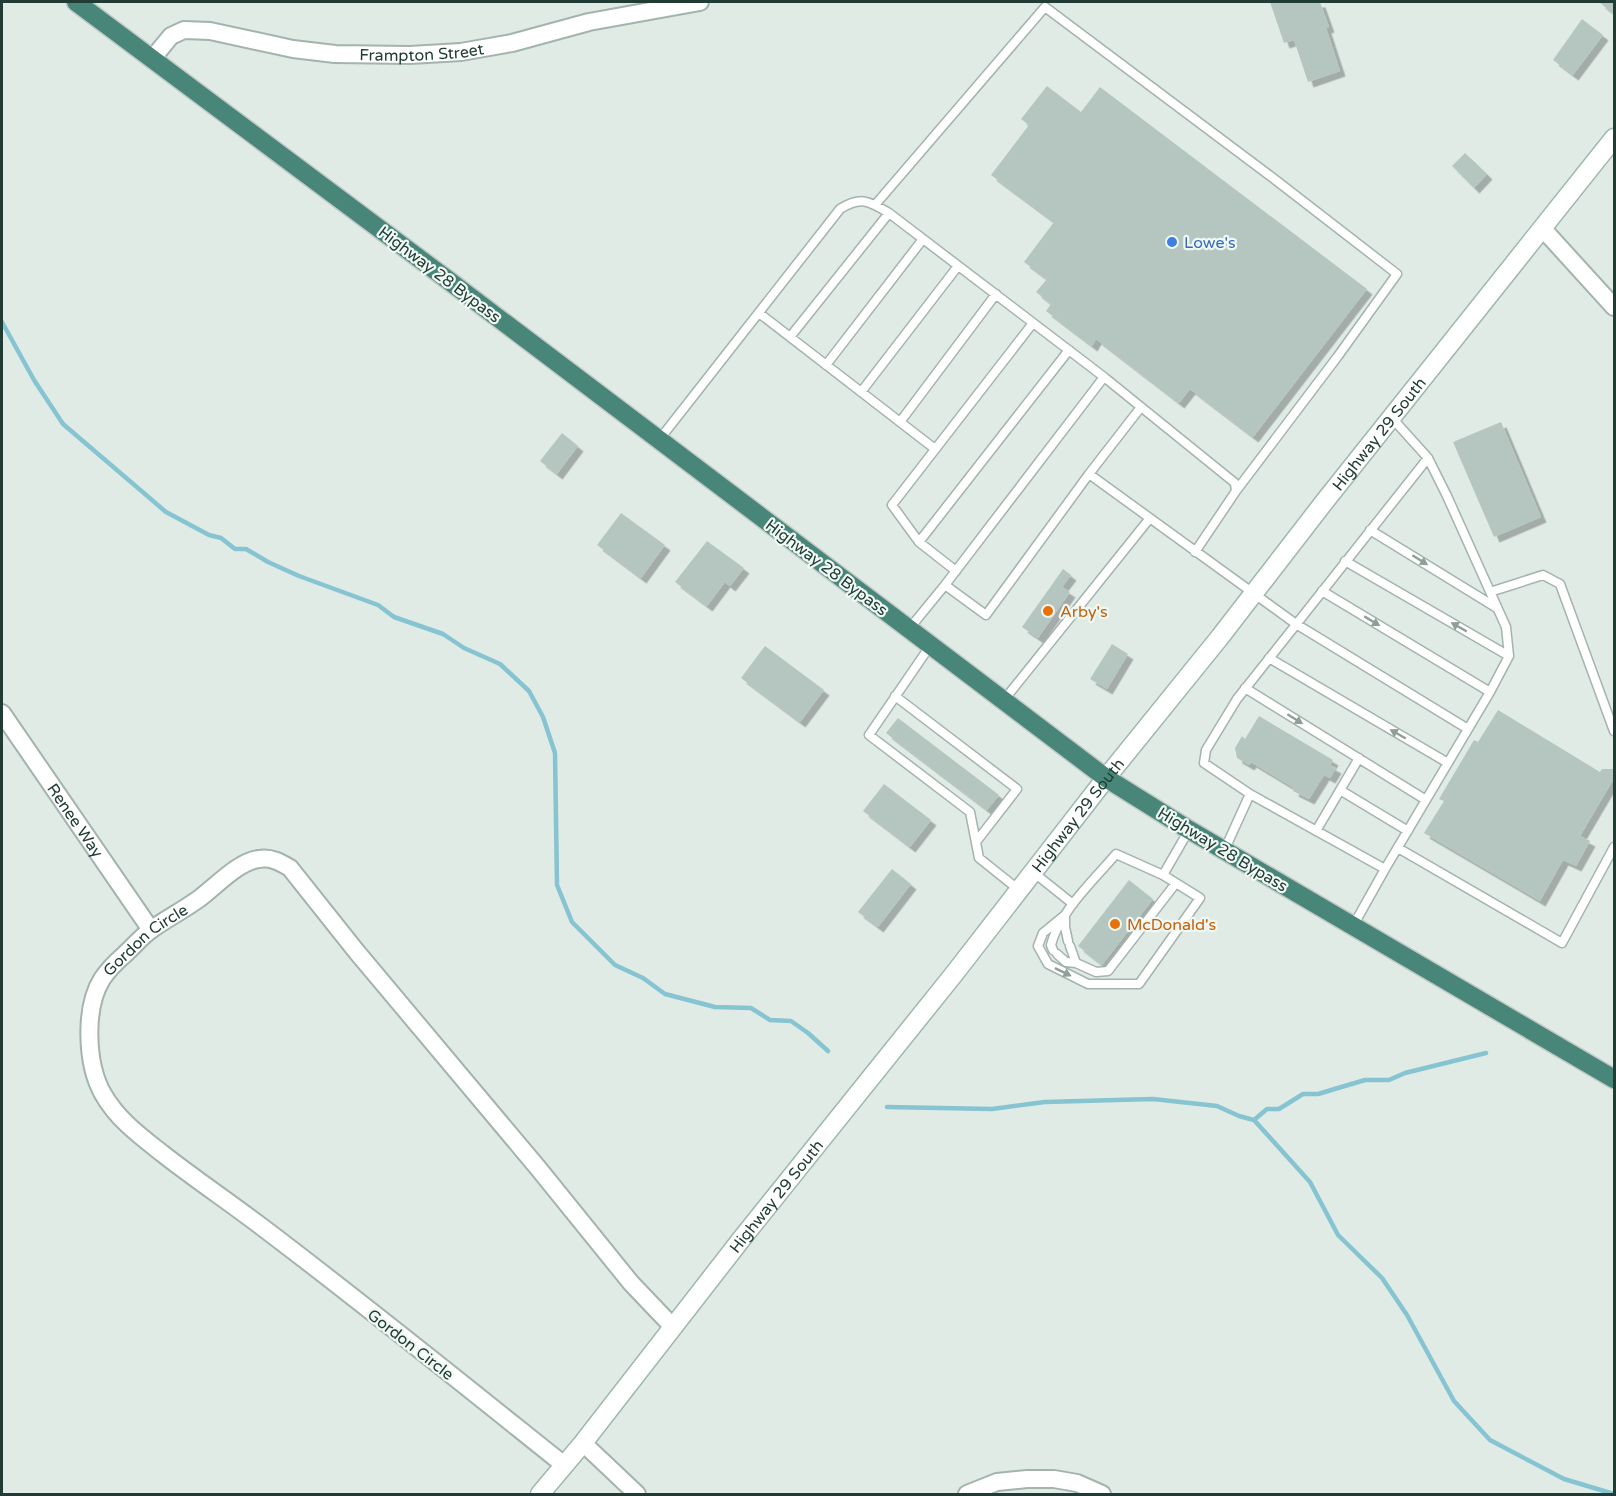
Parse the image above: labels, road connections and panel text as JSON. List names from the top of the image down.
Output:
{
  "streets": {
    "highway": ["Highway 28 Bypass"],
    "main road": ["Highway 29 South"],
    "street": ["Frampton Street", "Renee Way", "Gordon Circle"]
  },
  "crossings": [
    ["Frampton Street", "Highway 28 Bypass"],
    ["Highway 28 Bypass", "Highway 29 South"],
    ["Highway 29 South", "Gordon Circle"],
    ["Renee Way", "Gordon Circle"]
  ],
  "places": ["Lowe's", "Arby's", "McDonald's"]
}
